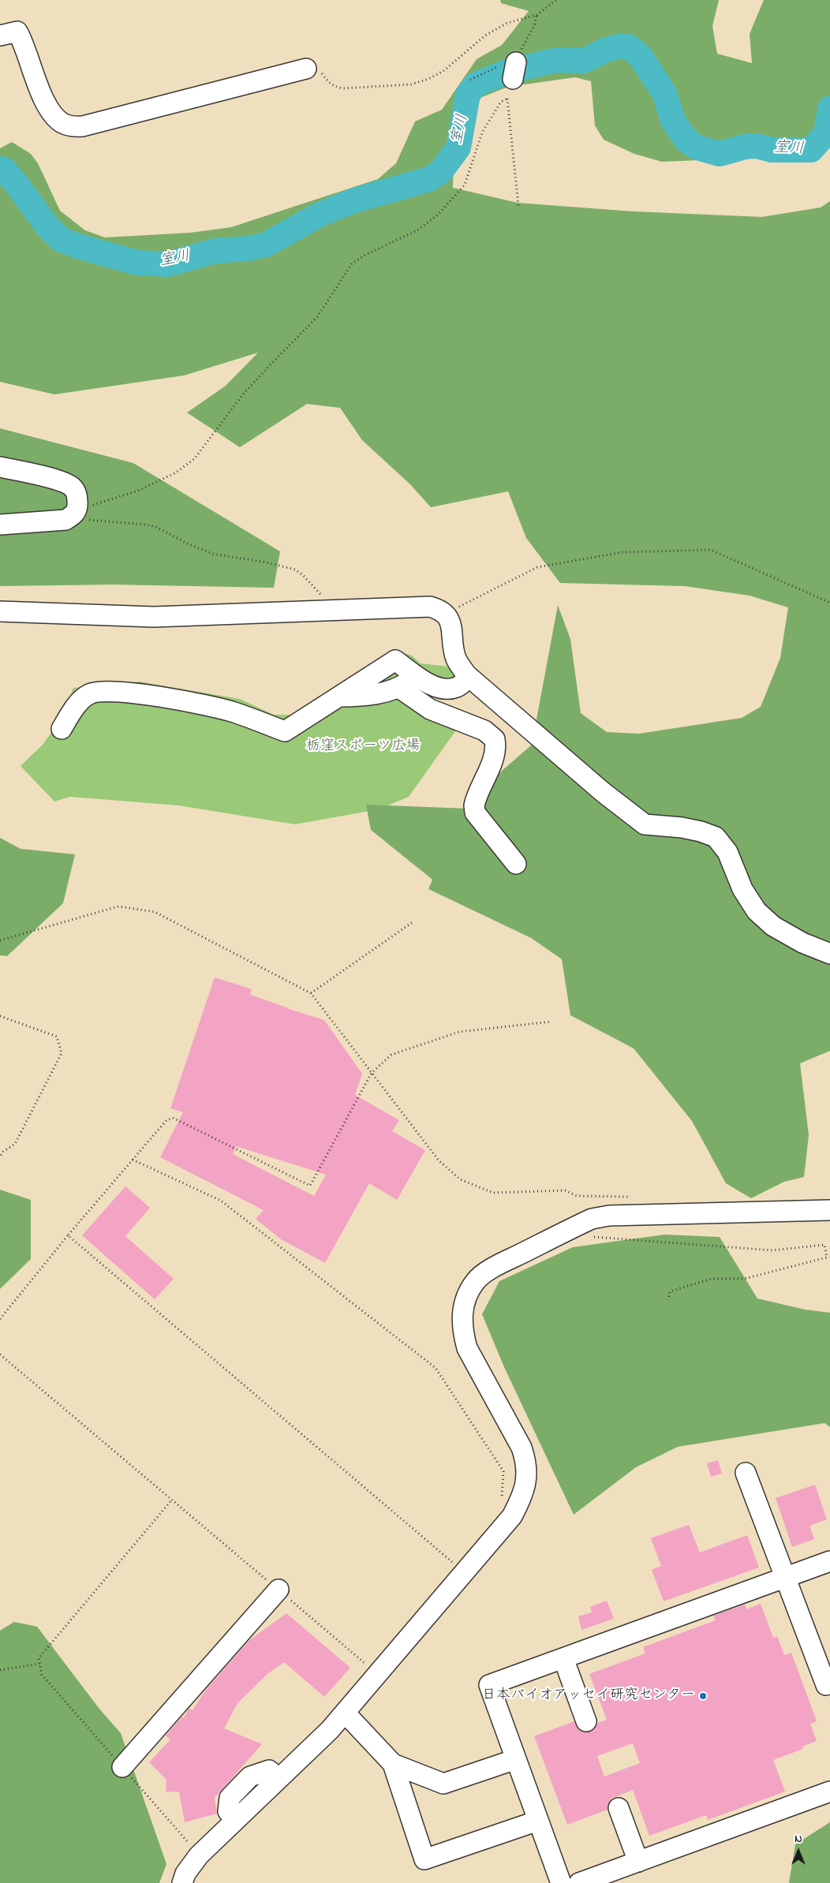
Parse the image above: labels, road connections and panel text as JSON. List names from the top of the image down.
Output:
{
  "water": ["室川"],
  "parks": ["栃窪スポーツ広場"],
  "places": ["日本バイオアッセイ研究センター"],
  "north": "top"
}
